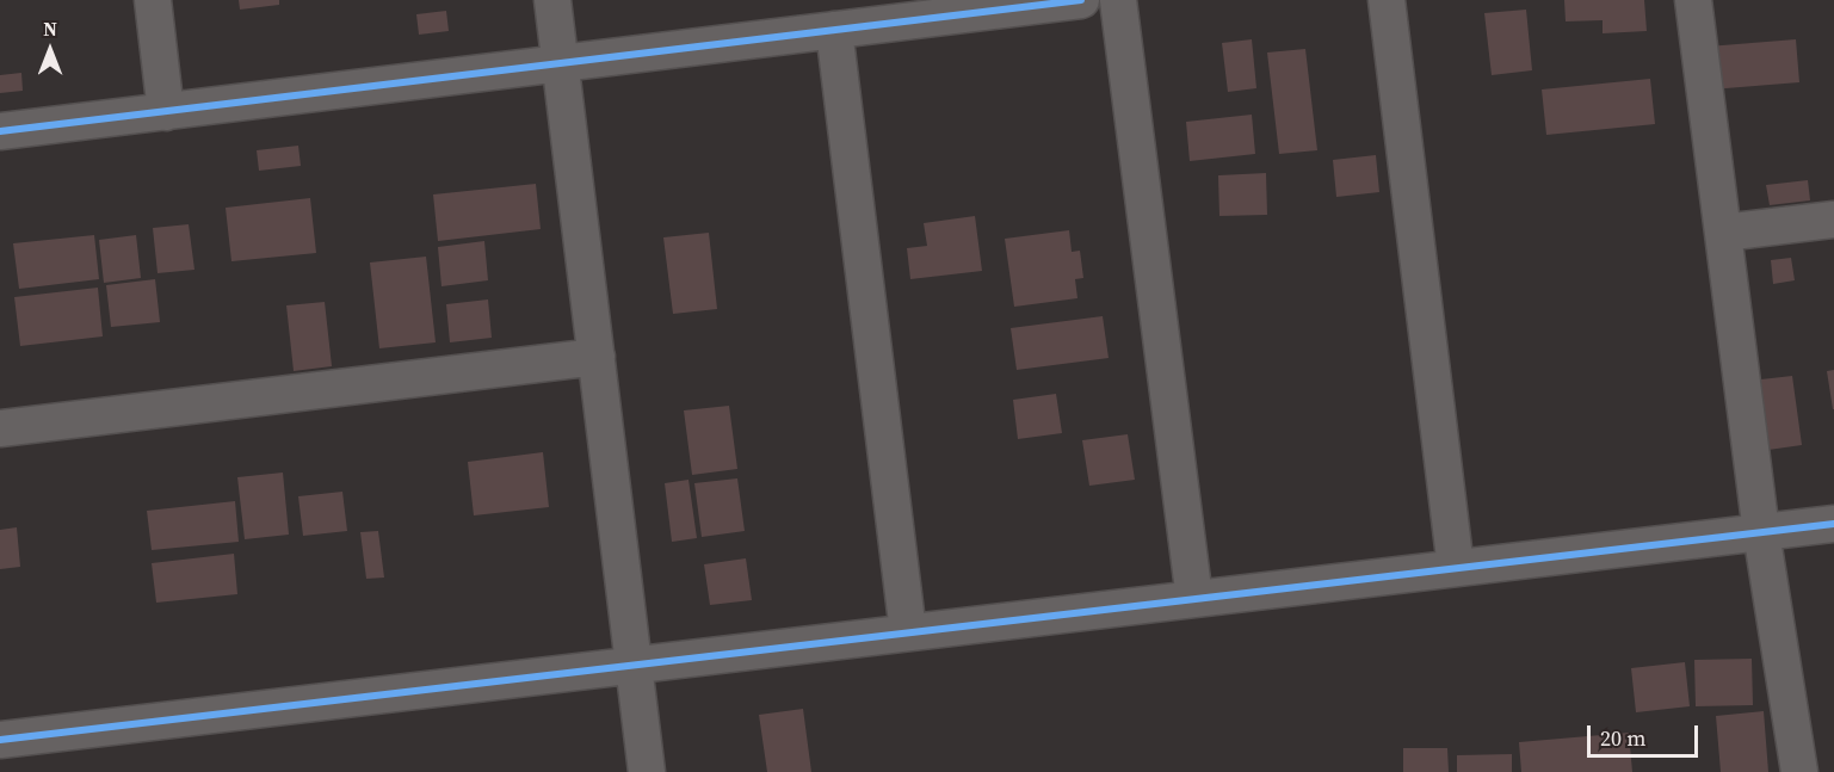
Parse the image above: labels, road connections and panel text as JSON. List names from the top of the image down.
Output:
{
  "scale_bar": "20 m",
  "north": "top"
}
